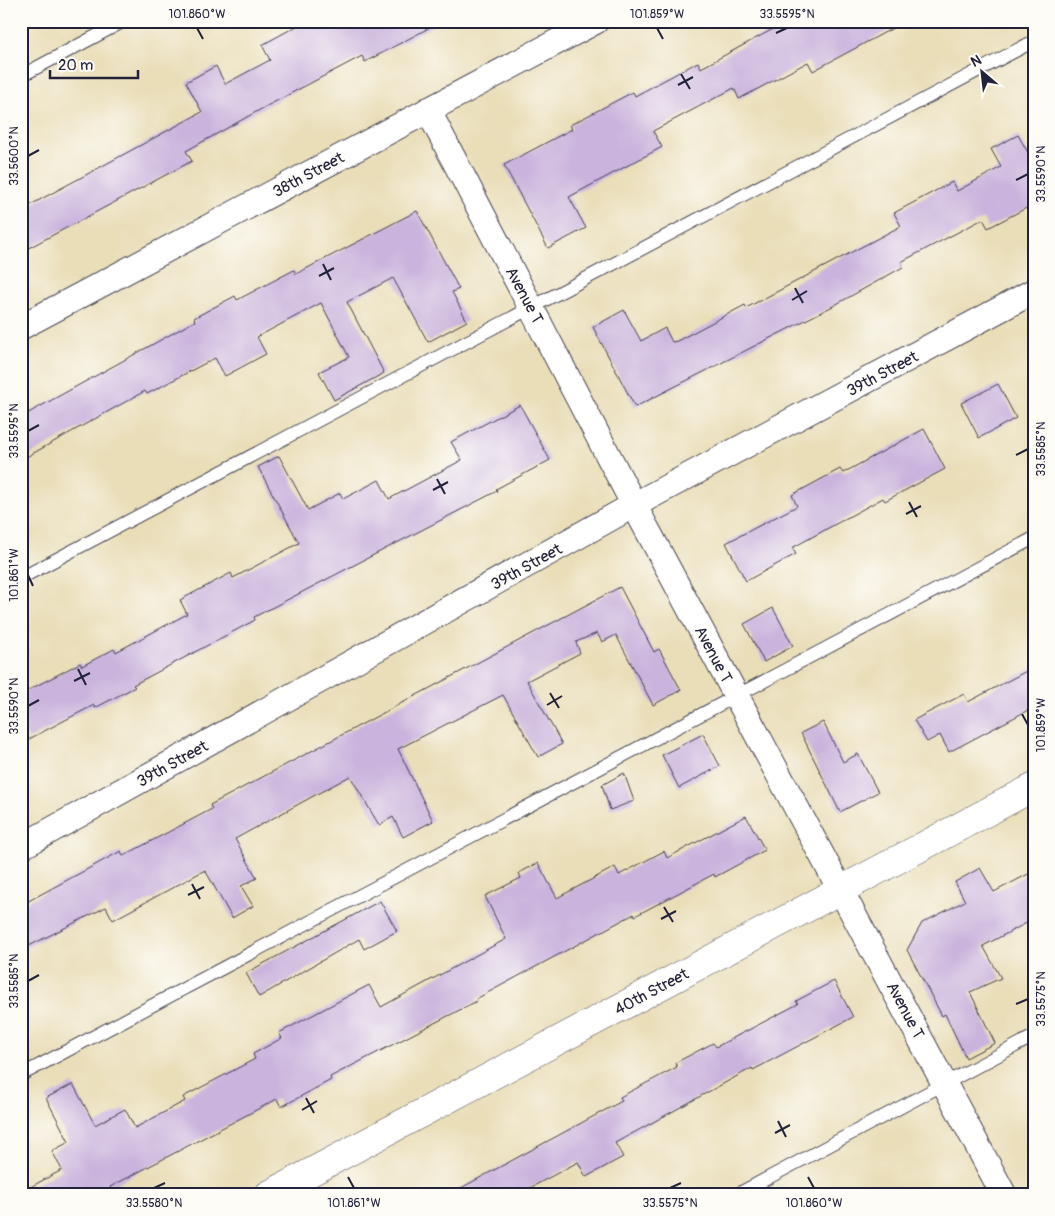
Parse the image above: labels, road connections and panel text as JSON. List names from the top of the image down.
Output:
{
  "streets": {
    "street": [
      "38th Street",
      "Avenue T",
      "39th Street",
      "40th Street"
    ]
  },
  "crossings": [
    ["38th Street", "Avenue T"],
    ["Avenue T", "39th Street"],
    ["Avenue T", "40th Street"]
  ],
  "scale_bar": "20 m",
  "north": "top left",
  "coordinates": [
    "101.860°W",
    "101.859°W",
    "33.5595°N",
    "33.5600°N",
    "33.5590°N",
    "33.5585°N",
    "101.861°W",
    "33.5575°N",
    "33.5580°N"
  ]
}
